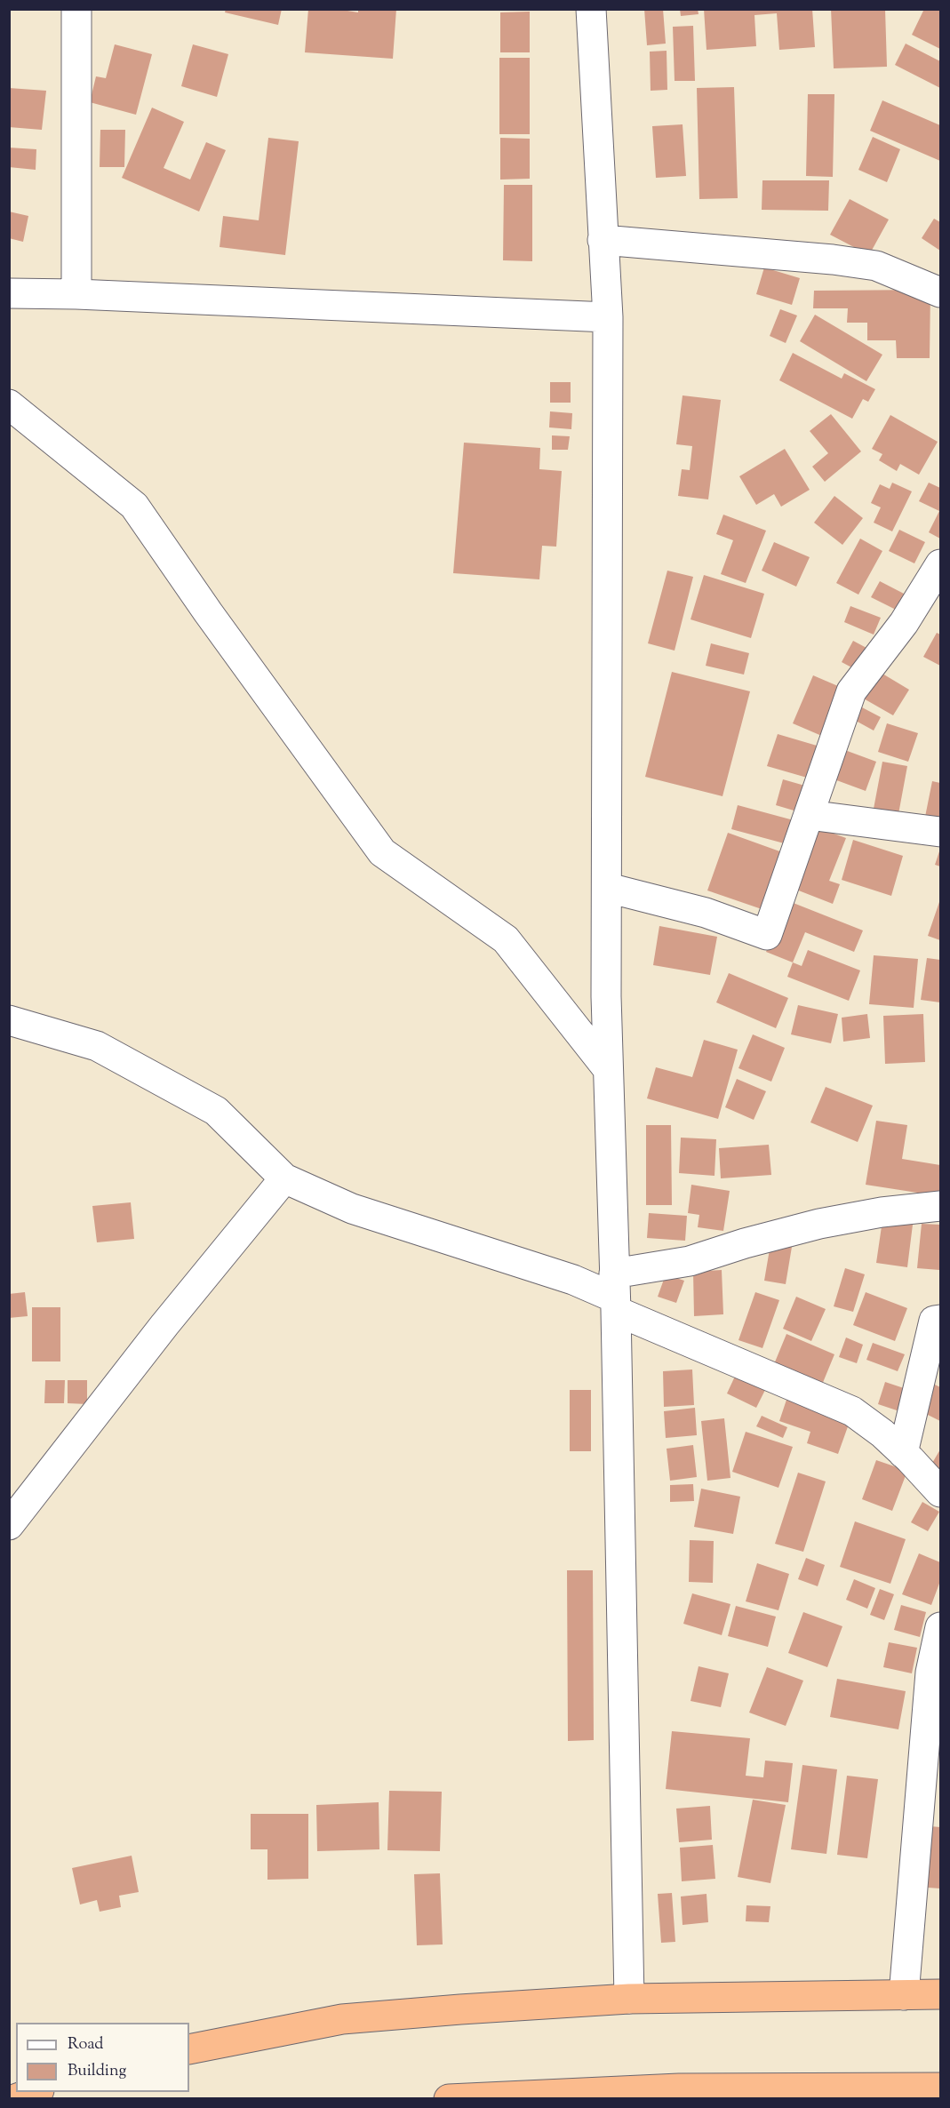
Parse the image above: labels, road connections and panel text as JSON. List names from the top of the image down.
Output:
{
  "legend": ["Road", "Building"]
}
